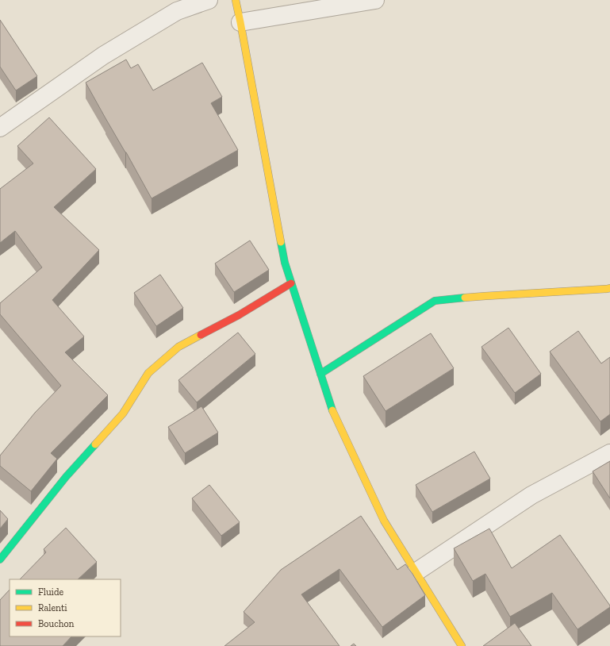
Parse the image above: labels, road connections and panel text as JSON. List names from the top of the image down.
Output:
{
  "legend": ["Fluide", "Ralenti", "Bouchon"]
}
